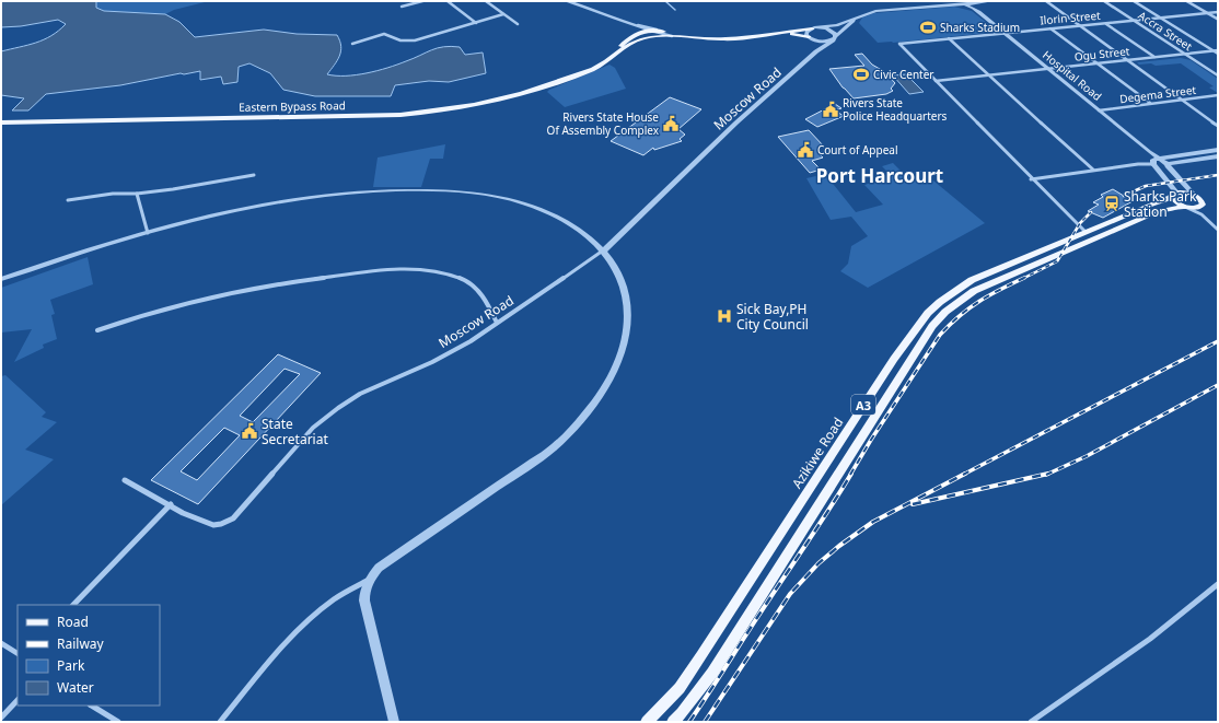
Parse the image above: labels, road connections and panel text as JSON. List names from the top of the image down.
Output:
{
  "streets": {
    "main road": ["Eastern Bypass Road", "A3", "Azikiwe Road"],
    "street": [
      "Ilorin Street",
      "Accra Street",
      "Ogu Street",
      "Hospital Road",
      "Degema Street",
      "Moscow Road"
    ]
  },
  "crossings": [
    ["Ilorin Street", "Accra Street"],
    ["Ilorin Street", "Ogu Street"],
    ["Ilorin Street", "Hospital Road"],
    ["Accra Street", "Ogu Street"],
    ["Ogu Street", "Hospital Road"],
    ["Hospital Road", "Degema Street"],
    ["A3", "Azikiwe Road"]
  ],
  "districts": ["Port Harcourt"],
  "places": {
    "sports": ["Sharks Stadium", "Civic Center"],
    "public building": [
      "Rivers State Police Headquarters",
      "Rivers State House Of Assembly Complex",
      "Court of Appeal",
      "State Secretariat"
    ],
    "station": ["Sharks Park Station"],
    "hospital": ["Sick Bay,PH City Council"]
  },
  "legend": [
    "Road",
    "Railway",
    "Park",
    "Water"
  ]
}
